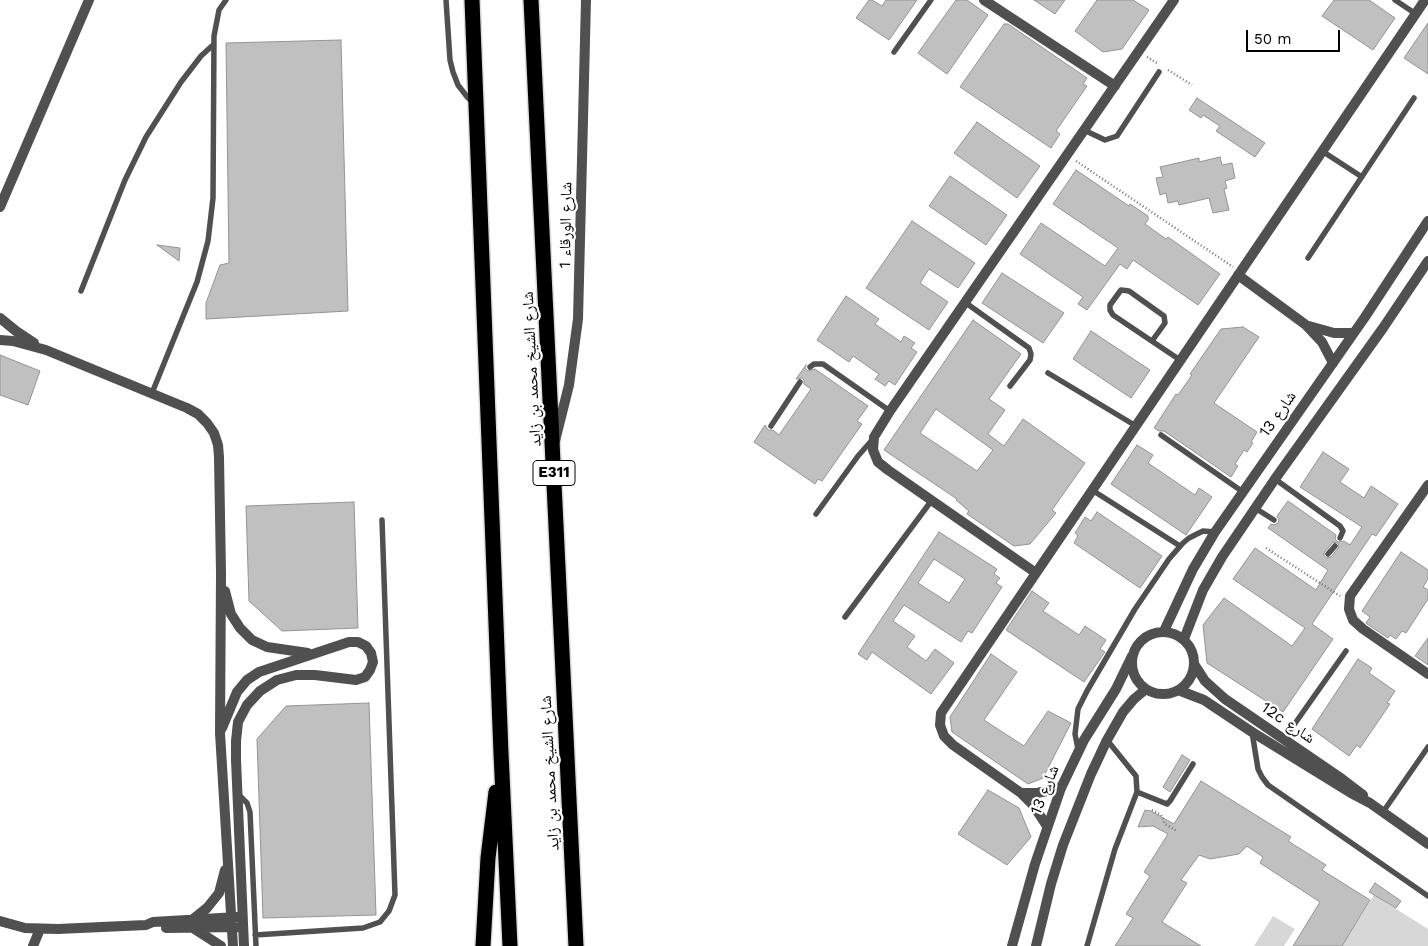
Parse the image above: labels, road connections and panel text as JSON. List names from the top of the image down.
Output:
{
  "streets": {
    "highway": ["شارع الشيخ محمد بن زايد", "E311"],
    "street": ["شارع الورقاء 1", "شارع 13", "12c شارع"]
  },
  "crossings": [
    ["شارع الورقاء 1", "شارع الشيخ محمد بن زايد"],
    ["شارع 13", "12c شارع"]
  ],
  "scale_bar": "50 m"
}
